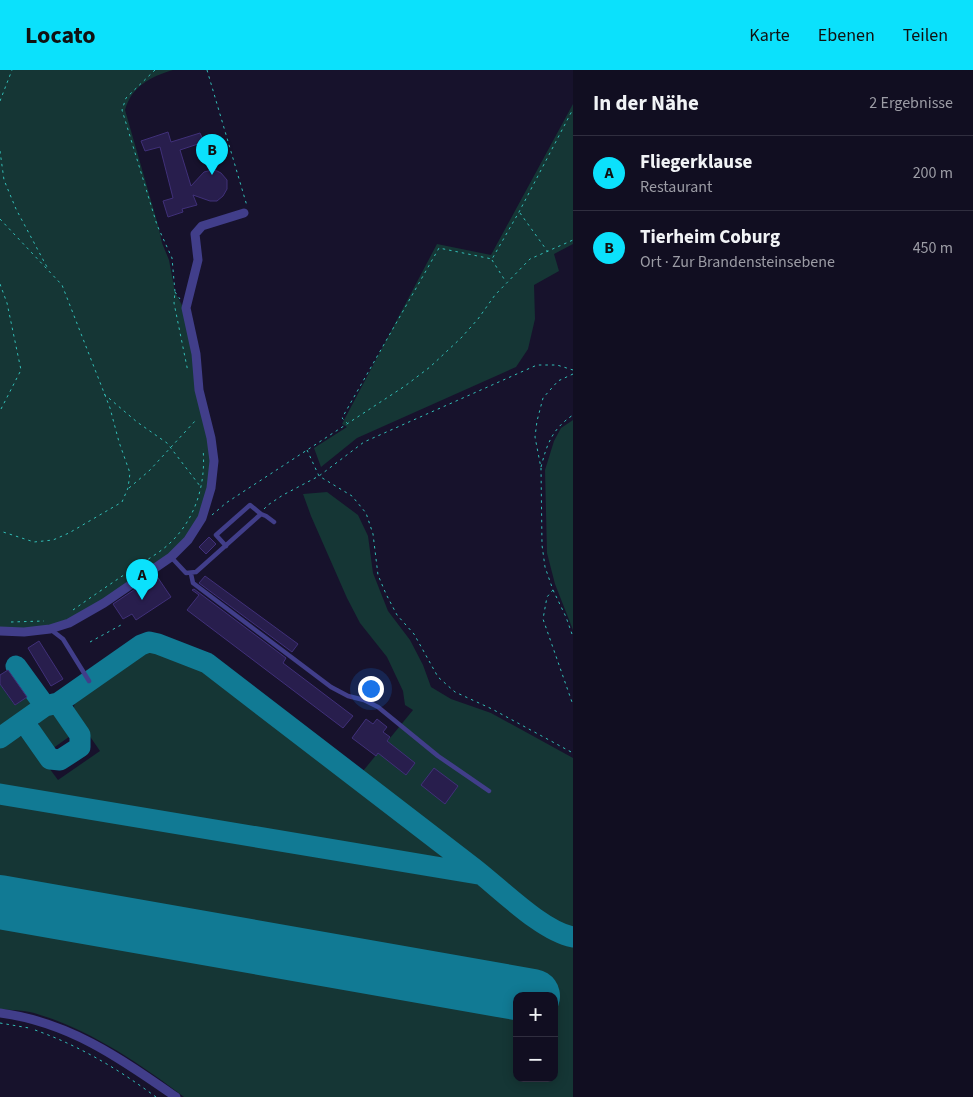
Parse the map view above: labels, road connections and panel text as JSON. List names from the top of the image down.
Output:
{
  "page": {
    "header": "Locato",
    "nav": ["Karte", "Ebenen", "Teilen"],
    "heading": ["In der Nähe", "2 Ergebnisse"],
    "pins": ["B", "A"],
    "list": [
      {
        "mark": "A",
        "name": "Fliegerklause",
        "note": "Restaurant",
        "value": "200 m"
      },
      {
        "mark": "B",
        "name": "Tierheim Coburg",
        "note": "Ort · Zur Brandensteinsebene",
        "value": "450 m"
      }
    ],
    "map_buttons": ["+", "−"]
  }
}
